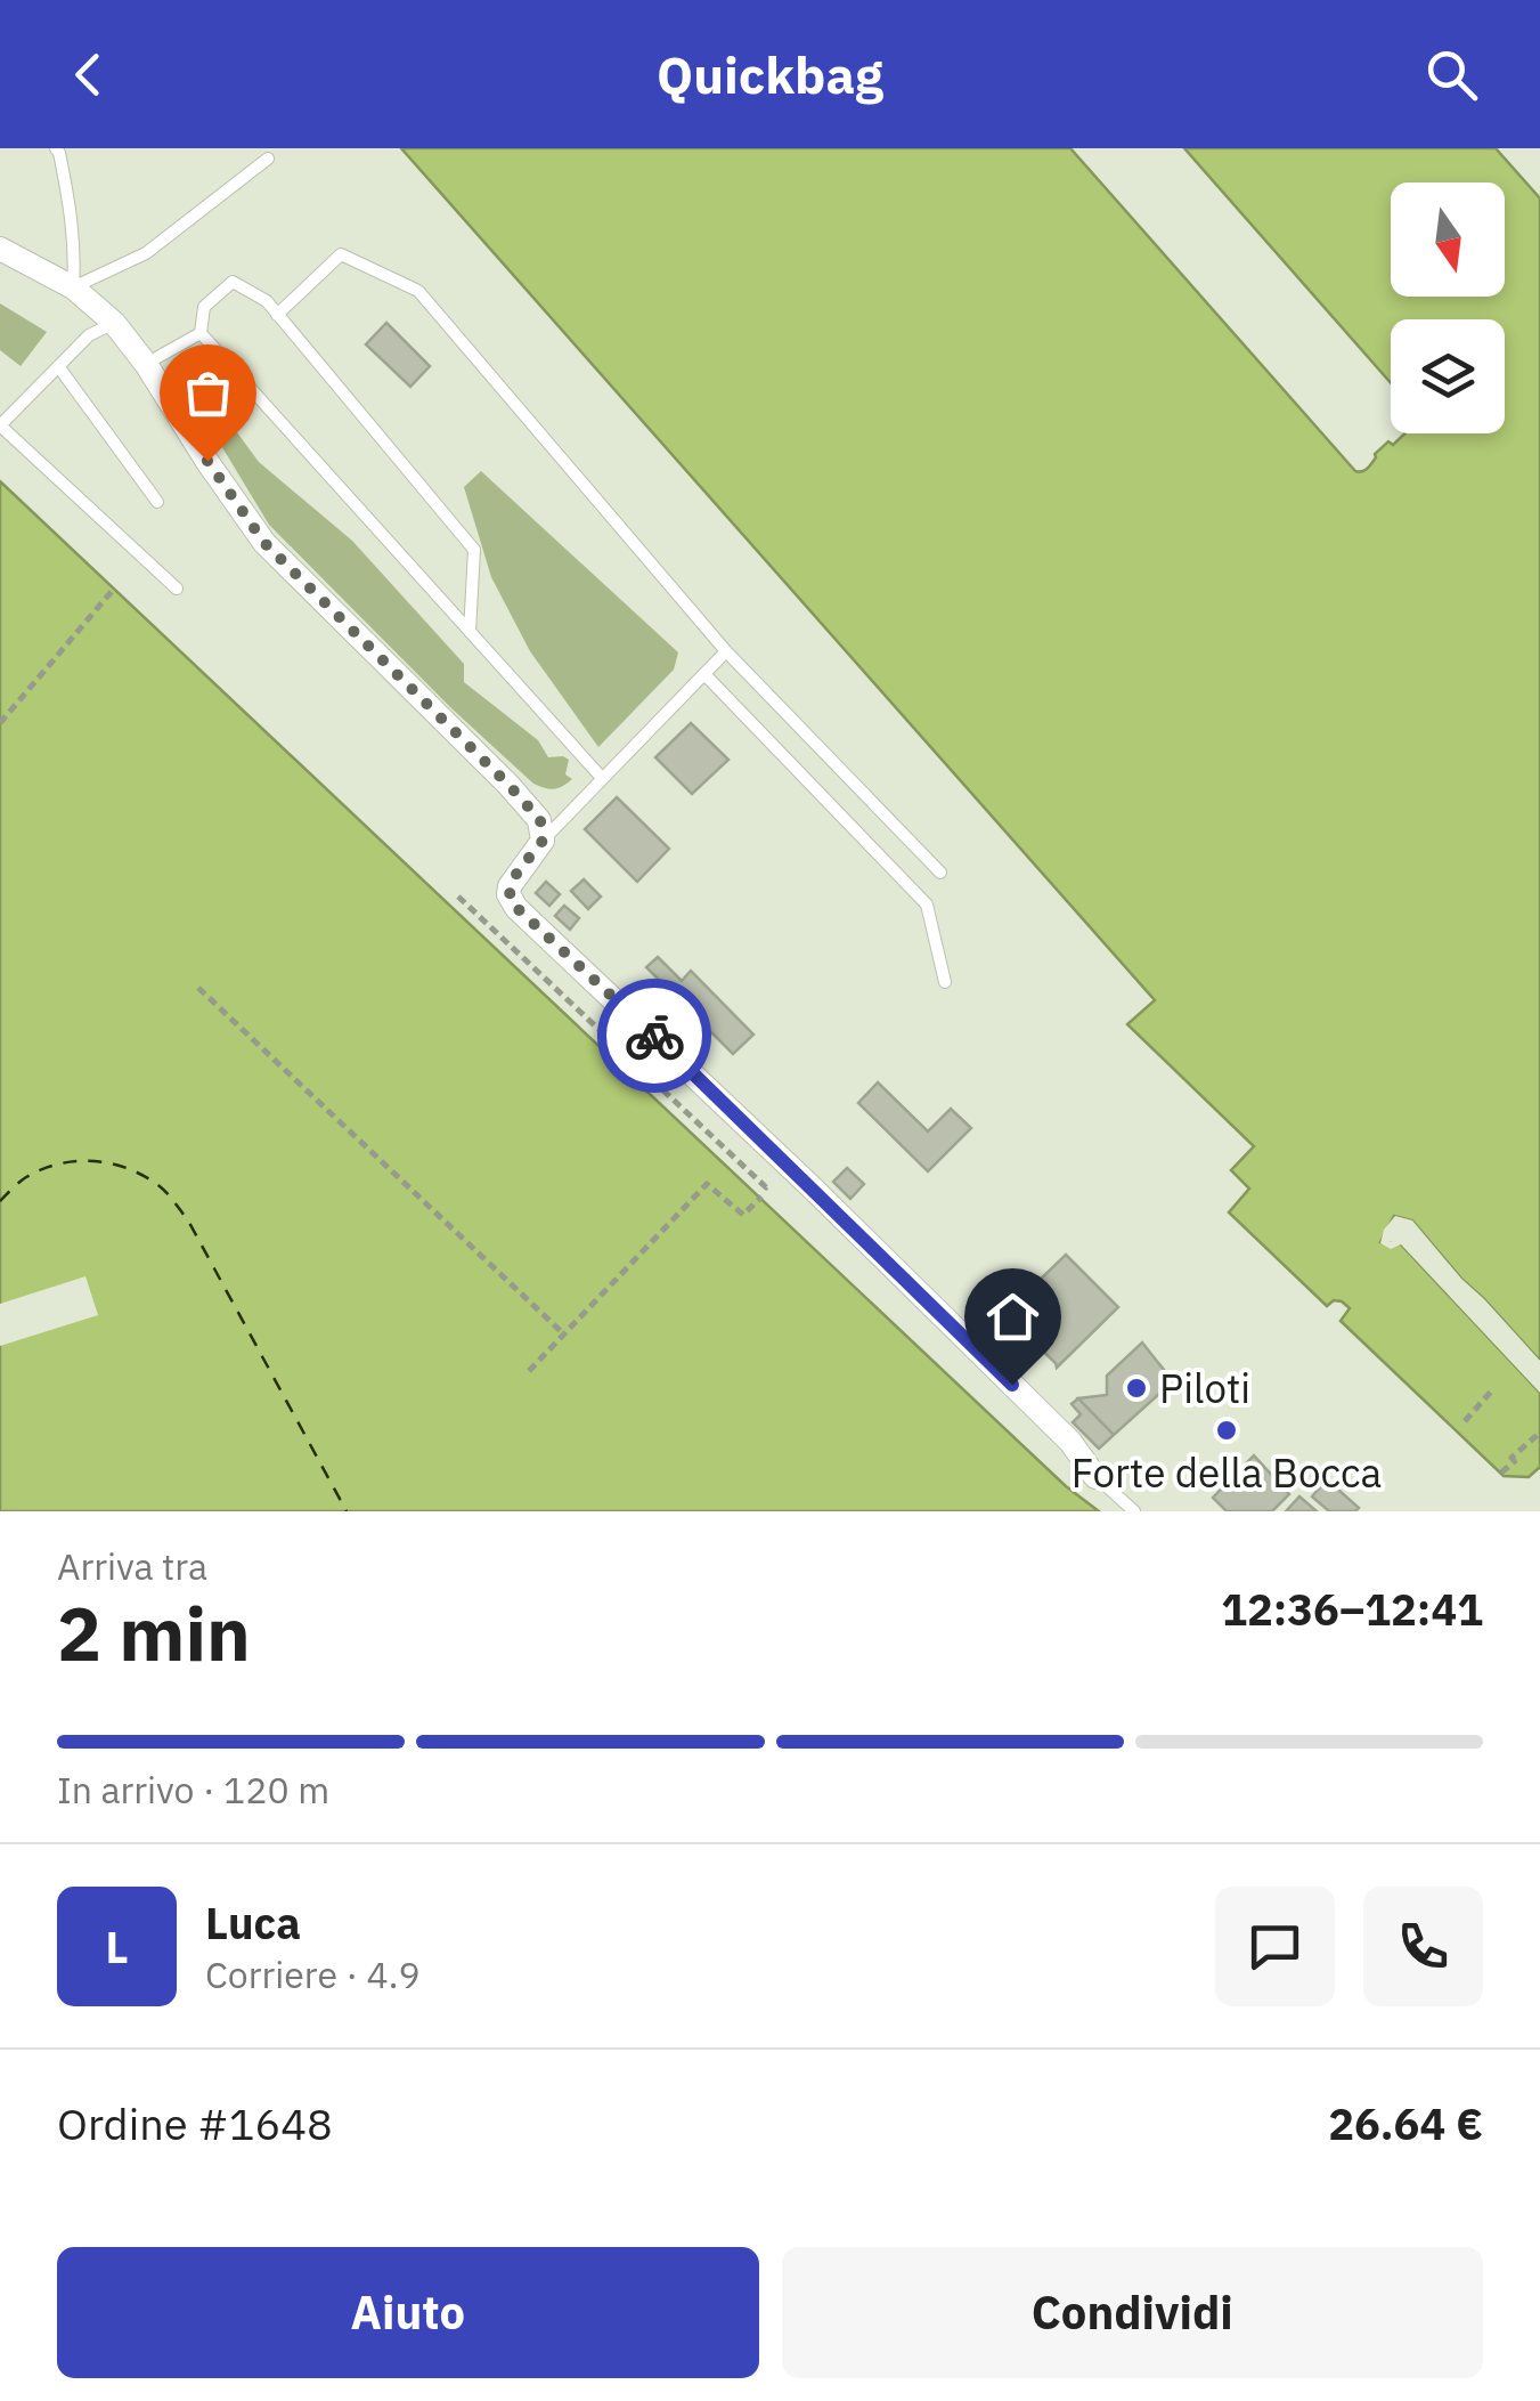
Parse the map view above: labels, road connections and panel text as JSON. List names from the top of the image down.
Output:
{
  "places": ["Piloti", "Forte della Bocca"],
  "north": "bottom",
  "page": {
    "header": "Quickbag",
    "heading": ["2 min", "Arriva tra", "12:36–12:41"],
    "panel": [
      "Luca",
      "Corriere · 4.9",
      "Ordine #1648",
      "26.64 €"
    ],
    "bar": "In arrivo · 120 m",
    "round": "L",
    "buttons": ["Aiuto", "Condividi"]
  }
}
